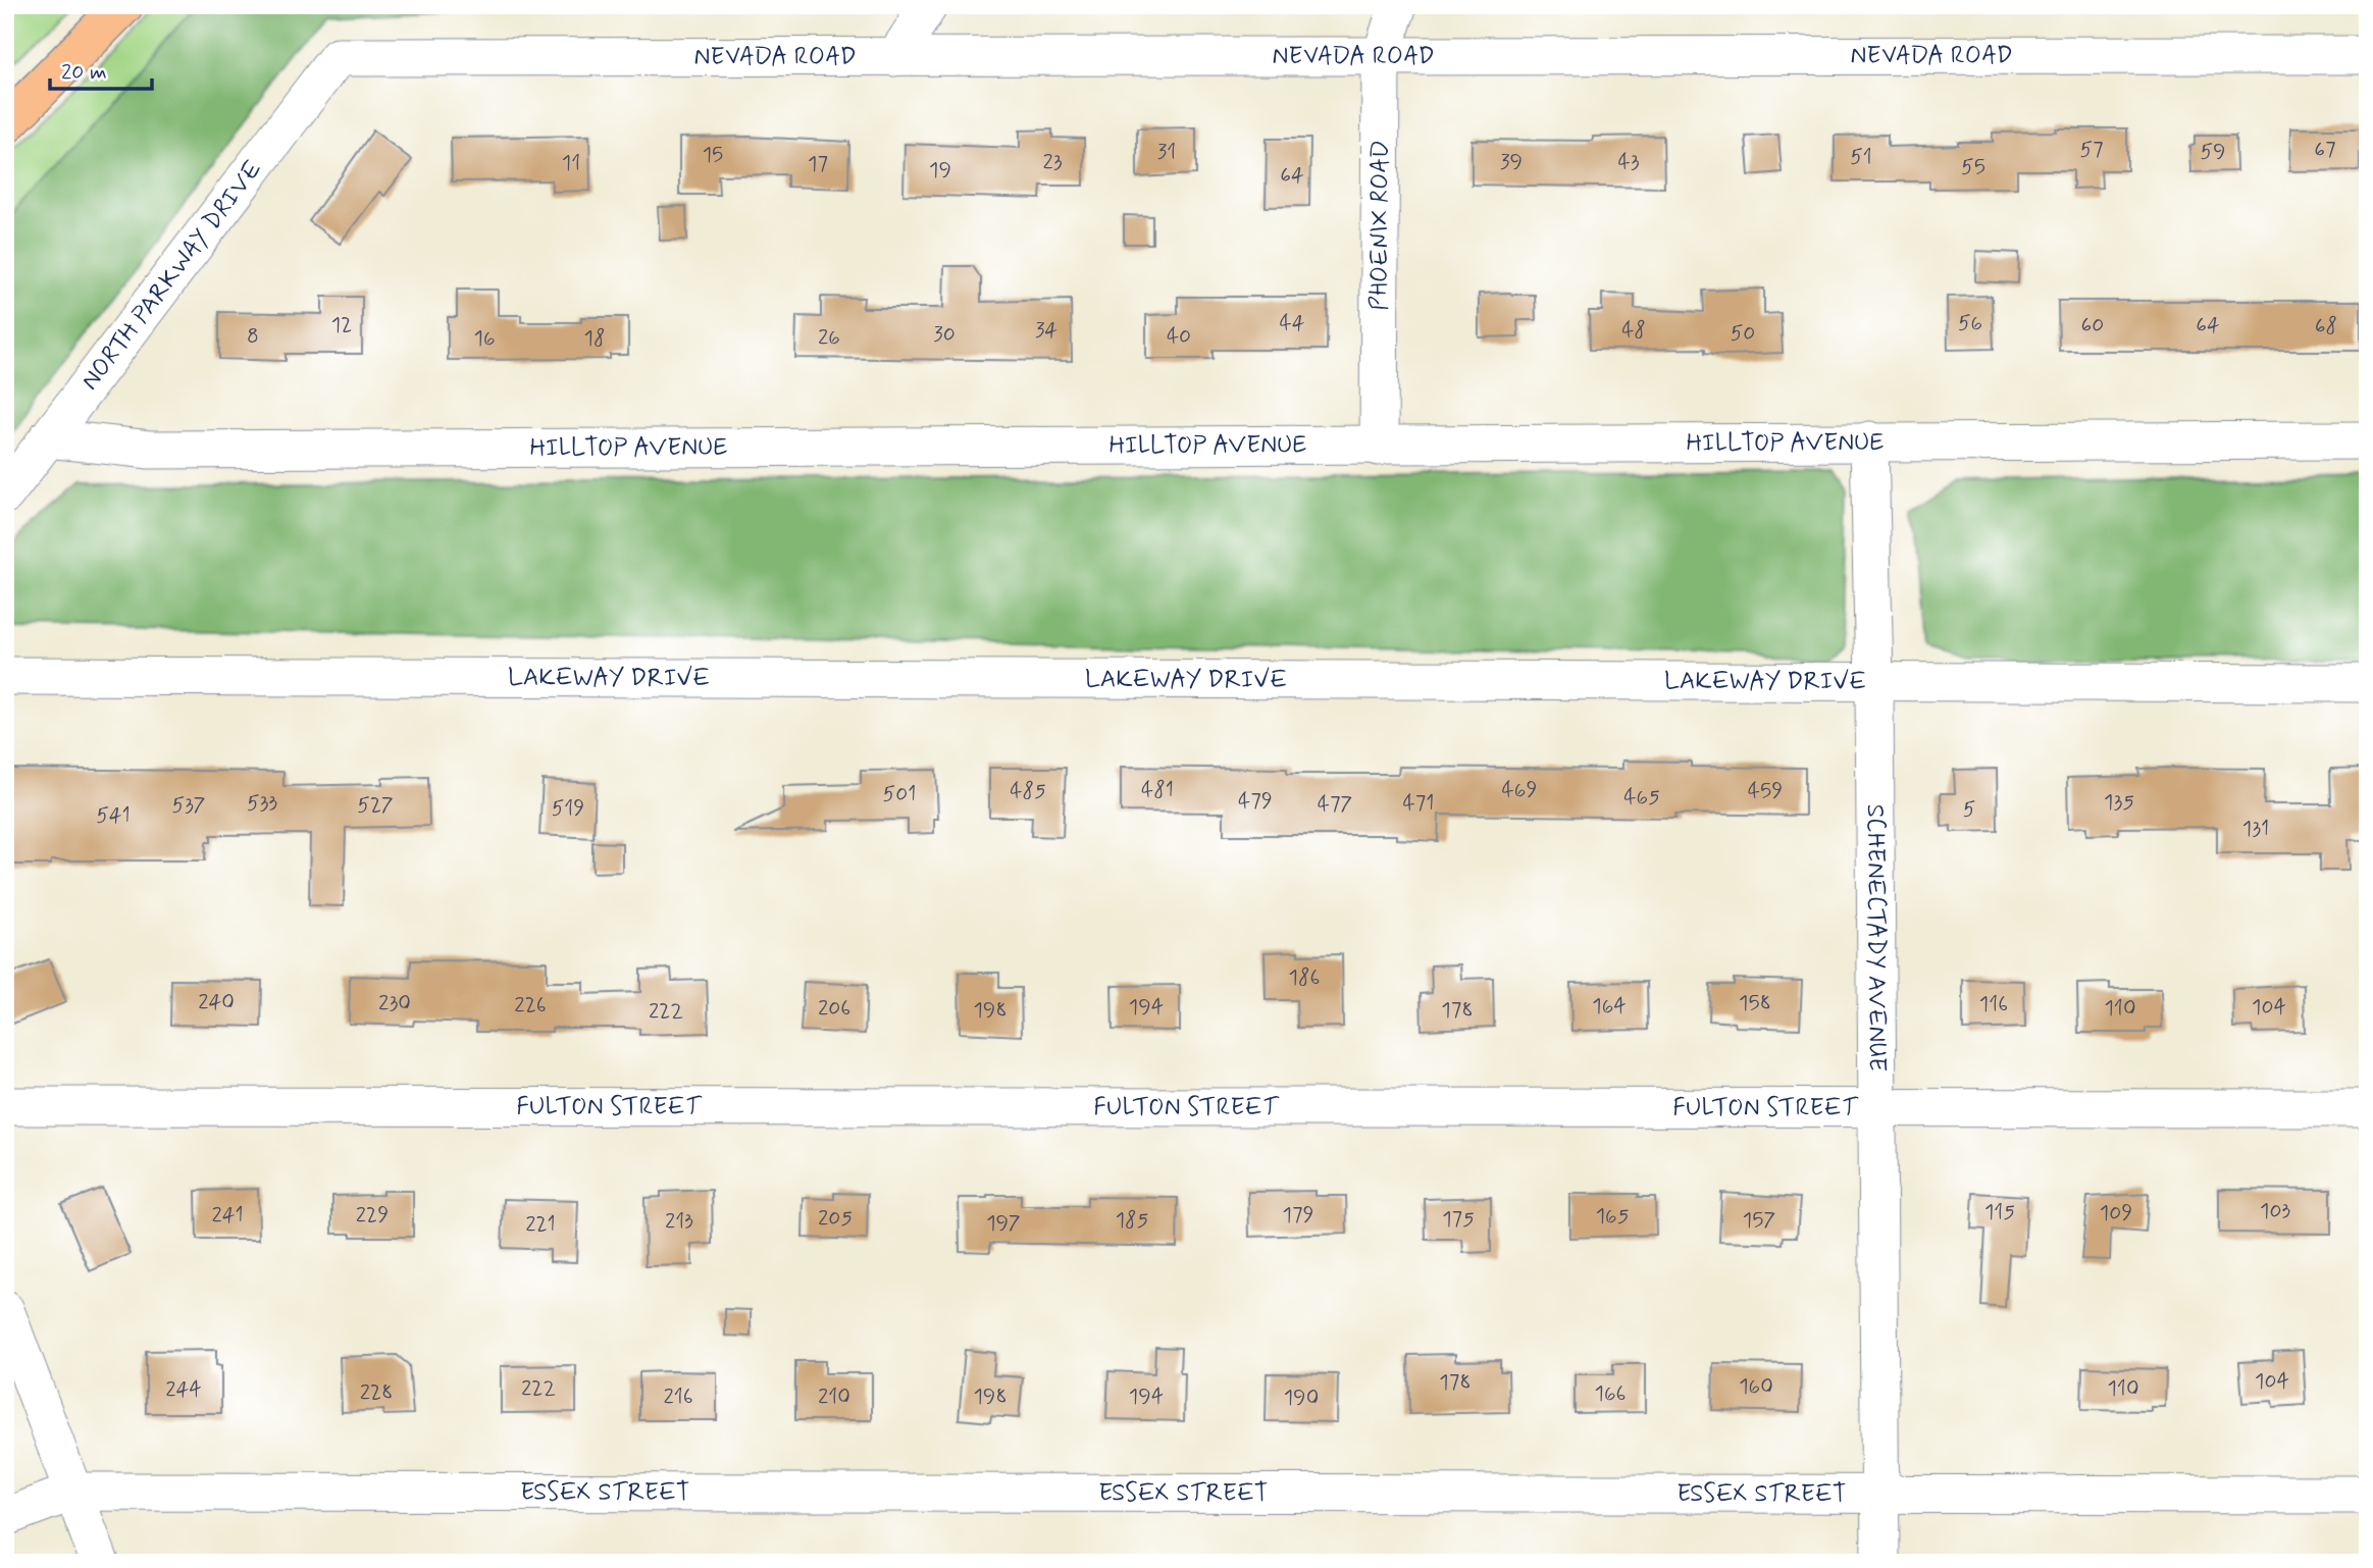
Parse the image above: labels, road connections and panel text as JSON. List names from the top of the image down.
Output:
{
  "streets": {
    "street": [
      "NEVADA ROAD",
      "PHOENIX ROAD",
      "NORTH PARKWAY DRIVE",
      "HILLTOP AVENUE",
      "LAKEWAY DRIVE",
      "SCHENECTADY AVENUE",
      "FULTON STREET",
      "ESSEX STREET"
    ]
  },
  "crossings": [
    ["NEVADA ROAD", "PHOENIX ROAD"],
    ["NEVADA ROAD", "NORTH PARKWAY DRIVE"],
    ["PHOENIX ROAD", "HILLTOP AVENUE"],
    ["NORTH PARKWAY DRIVE", "HILLTOP AVENUE"],
    ["HILLTOP AVENUE", "SCHENECTADY AVENUE"],
    ["LAKEWAY DRIVE", "SCHENECTADY AVENUE"],
    ["SCHENECTADY AVENUE", "FULTON STREET"],
    ["SCHENECTADY AVENUE", "ESSEX STREET"]
  ],
  "house_numbers": [
    "57",
    "67",
    "31",
    "59",
    "15",
    "51",
    "23",
    "39",
    "43",
    "11",
    "17",
    "55",
    "19",
    "64",
    "44",
    "56",
    "12",
    "60",
    "64",
    "68",
    "34",
    "48",
    "50",
    "30",
    "8",
    "40",
    "26",
    "16",
    "18",
    "481",
    "469",
    "485",
    "459",
    "501",
    "465",
    "479",
    "135",
    "533",
    "471",
    "477",
    "537",
    "527",
    "519",
    "5",
    "541",
    "131",
    "186",
    "240",
    "230",
    "158",
    "116",
    "226",
    "164",
    "194",
    "104",
    "206",
    "110",
    "198",
    "178",
    "222",
    "103",
    "115",
    "109",
    "241",
    "229",
    "179",
    "165",
    "205",
    "175",
    "185",
    "157",
    "213",
    "197",
    "221",
    "104",
    "178",
    "160",
    "222",
    "110",
    "244",
    "228",
    "166",
    "216",
    "210",
    "198",
    "194",
    "190"
  ],
  "scale_bar": "20 m"
}
